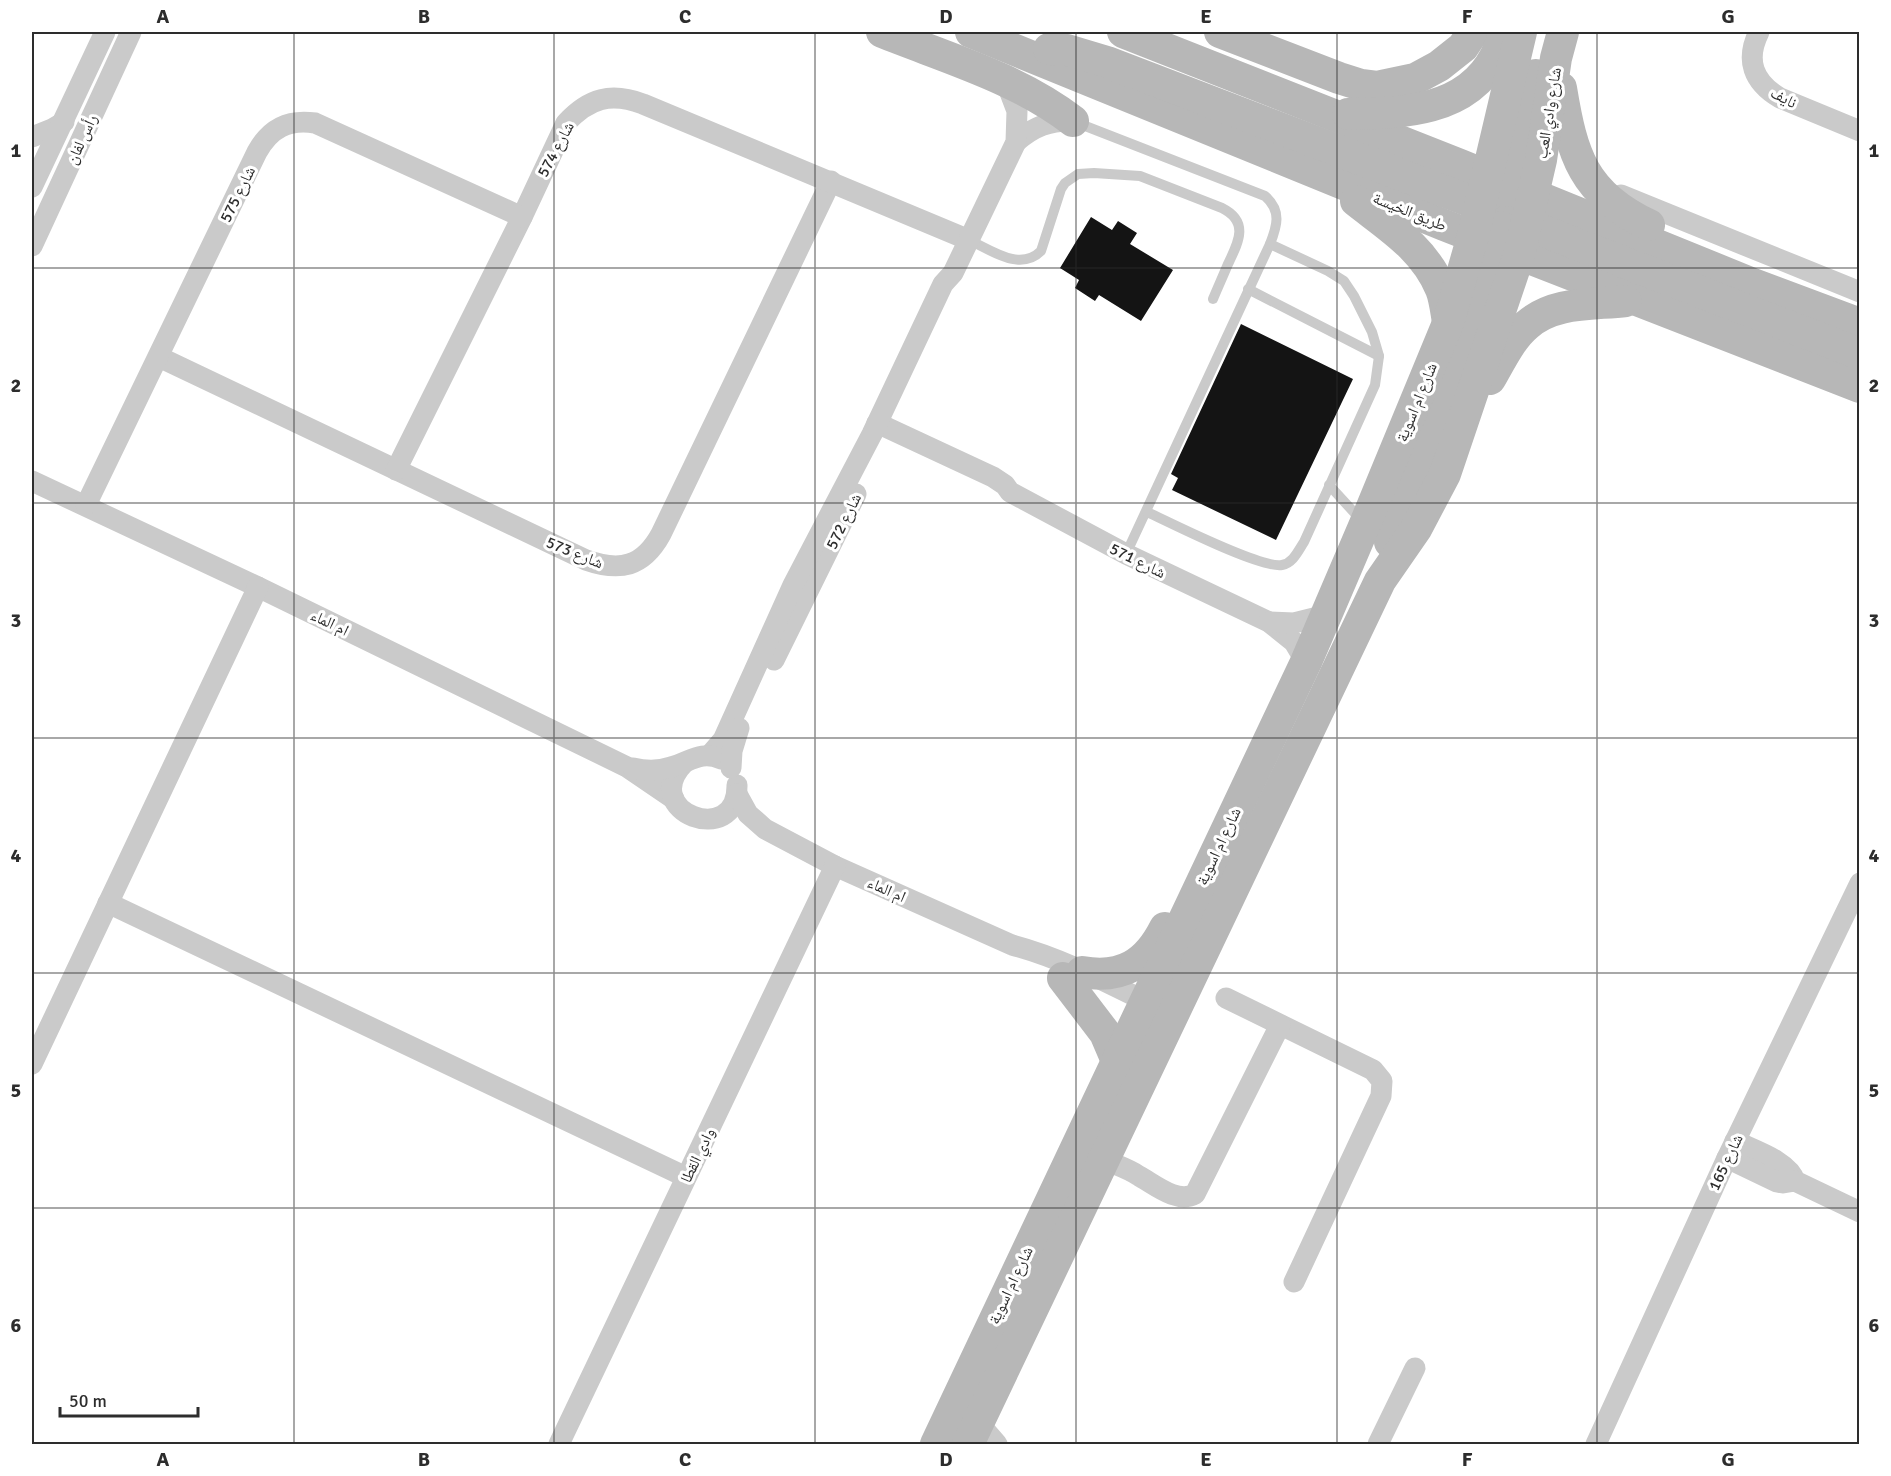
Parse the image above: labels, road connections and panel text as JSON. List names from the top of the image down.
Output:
{
  "streets": {
    "main road": ["شارع وادي العب", "طريق الخيسة", "شارع ام اسوية"],
    "street": [
      "نايف",
      "رأس لفان",
      "شارع 574",
      "شارع 575",
      "شارع 572",
      "شارع 573",
      "شارع 571",
      "ام الماء",
      "وادي القطا",
      "شارع 165"
    ]
  },
  "crossings": [
    ["شارع وادي العب", "طريق الخيسة"],
    ["شارع وادي العب", "شارع ام اسوية"],
    ["شارع 574", "شارع 575"],
    ["شارع 574", "شارع 572"],
    ["شارع 574", "شارع 573"],
    ["شارع 575", "شارع 573"],
    ["شارع 575", "ام الماء"],
    ["طريق الخيسة", "شارع ام اسوية"],
    ["شارع ام اسوية", "شارع 571"],
    ["شارع ام اسوية", "ام الماء"],
    ["شارع 572", "شارع 571"],
    ["شارع 572", "ام الماء"],
    ["ام الماء", "وادي القطا"]
  ],
  "scale_bar": "50 m",
  "grid": {
    "columns": [
      "A",
      "B",
      "C",
      "D",
      "E",
      "F",
      "G"
    ],
    "rows": [
      "1",
      "2",
      "3",
      "4",
      "5",
      "6"
    ]
  }
}
